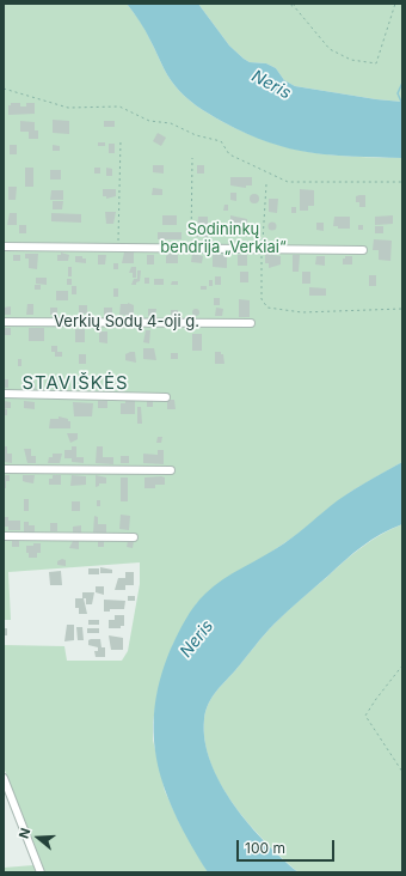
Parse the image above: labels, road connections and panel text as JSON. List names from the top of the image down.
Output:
{
  "streets": {
    "street": ["Verkių Sodų 4-oji g."]
  },
  "districts": ["STAVIŠKĖS"],
  "water": ["Neris"],
  "parks": ["Sodininkų bendrija „Verkiai“"],
  "scale_bar": "100 m",
  "north": "left"
}
